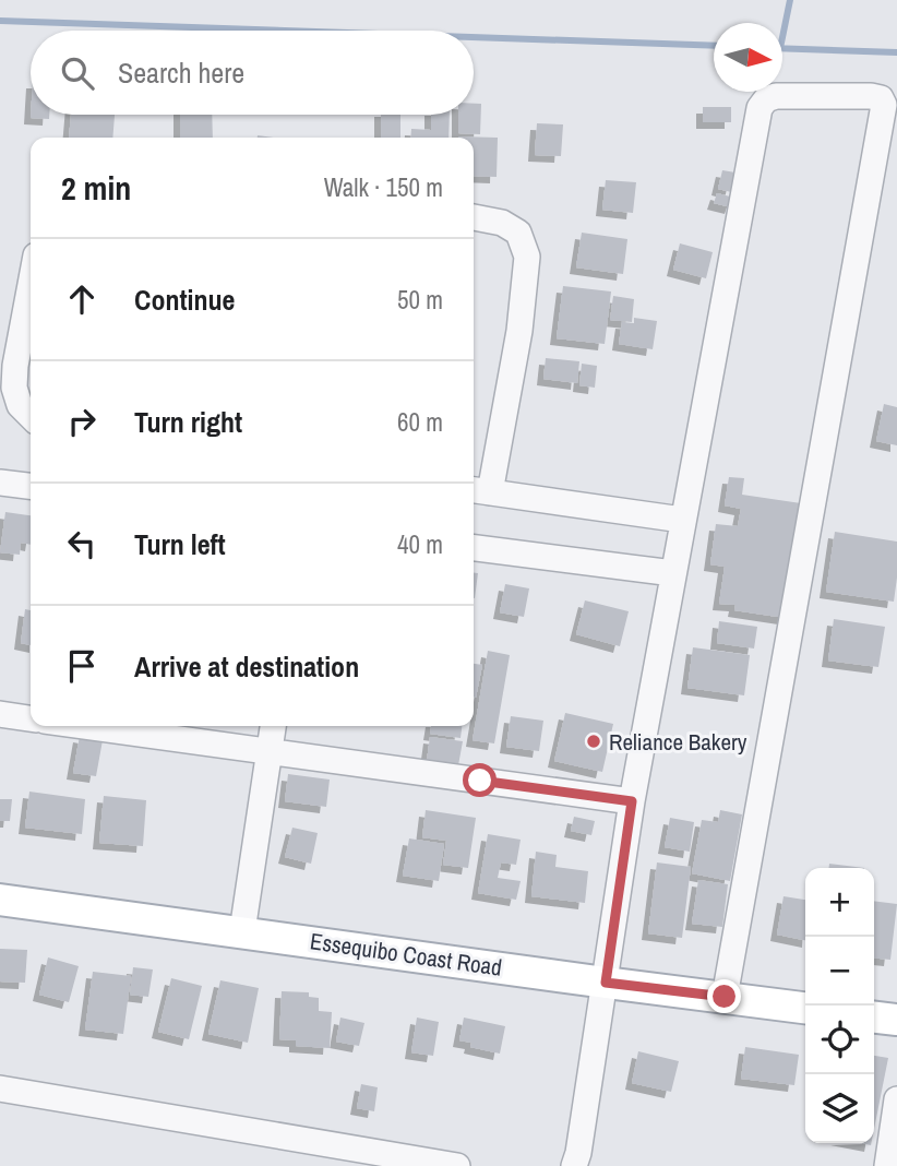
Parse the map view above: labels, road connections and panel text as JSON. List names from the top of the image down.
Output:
{
  "streets": {
    "main road": ["Essequibo Coast Road"]
  },
  "places": ["Reliance Bakery"],
  "north": "right",
  "page": {
    "search": "Search here",
    "heading": ["2 min", "Walk · 150 m"],
    "list": [
      ["Continue", "50 m"],
      ["Turn right", "60 m"],
      ["Turn left", "40 m"],
      "Arrive at destination"
    ],
    "map_buttons": ["+", "−"]
  }
}
